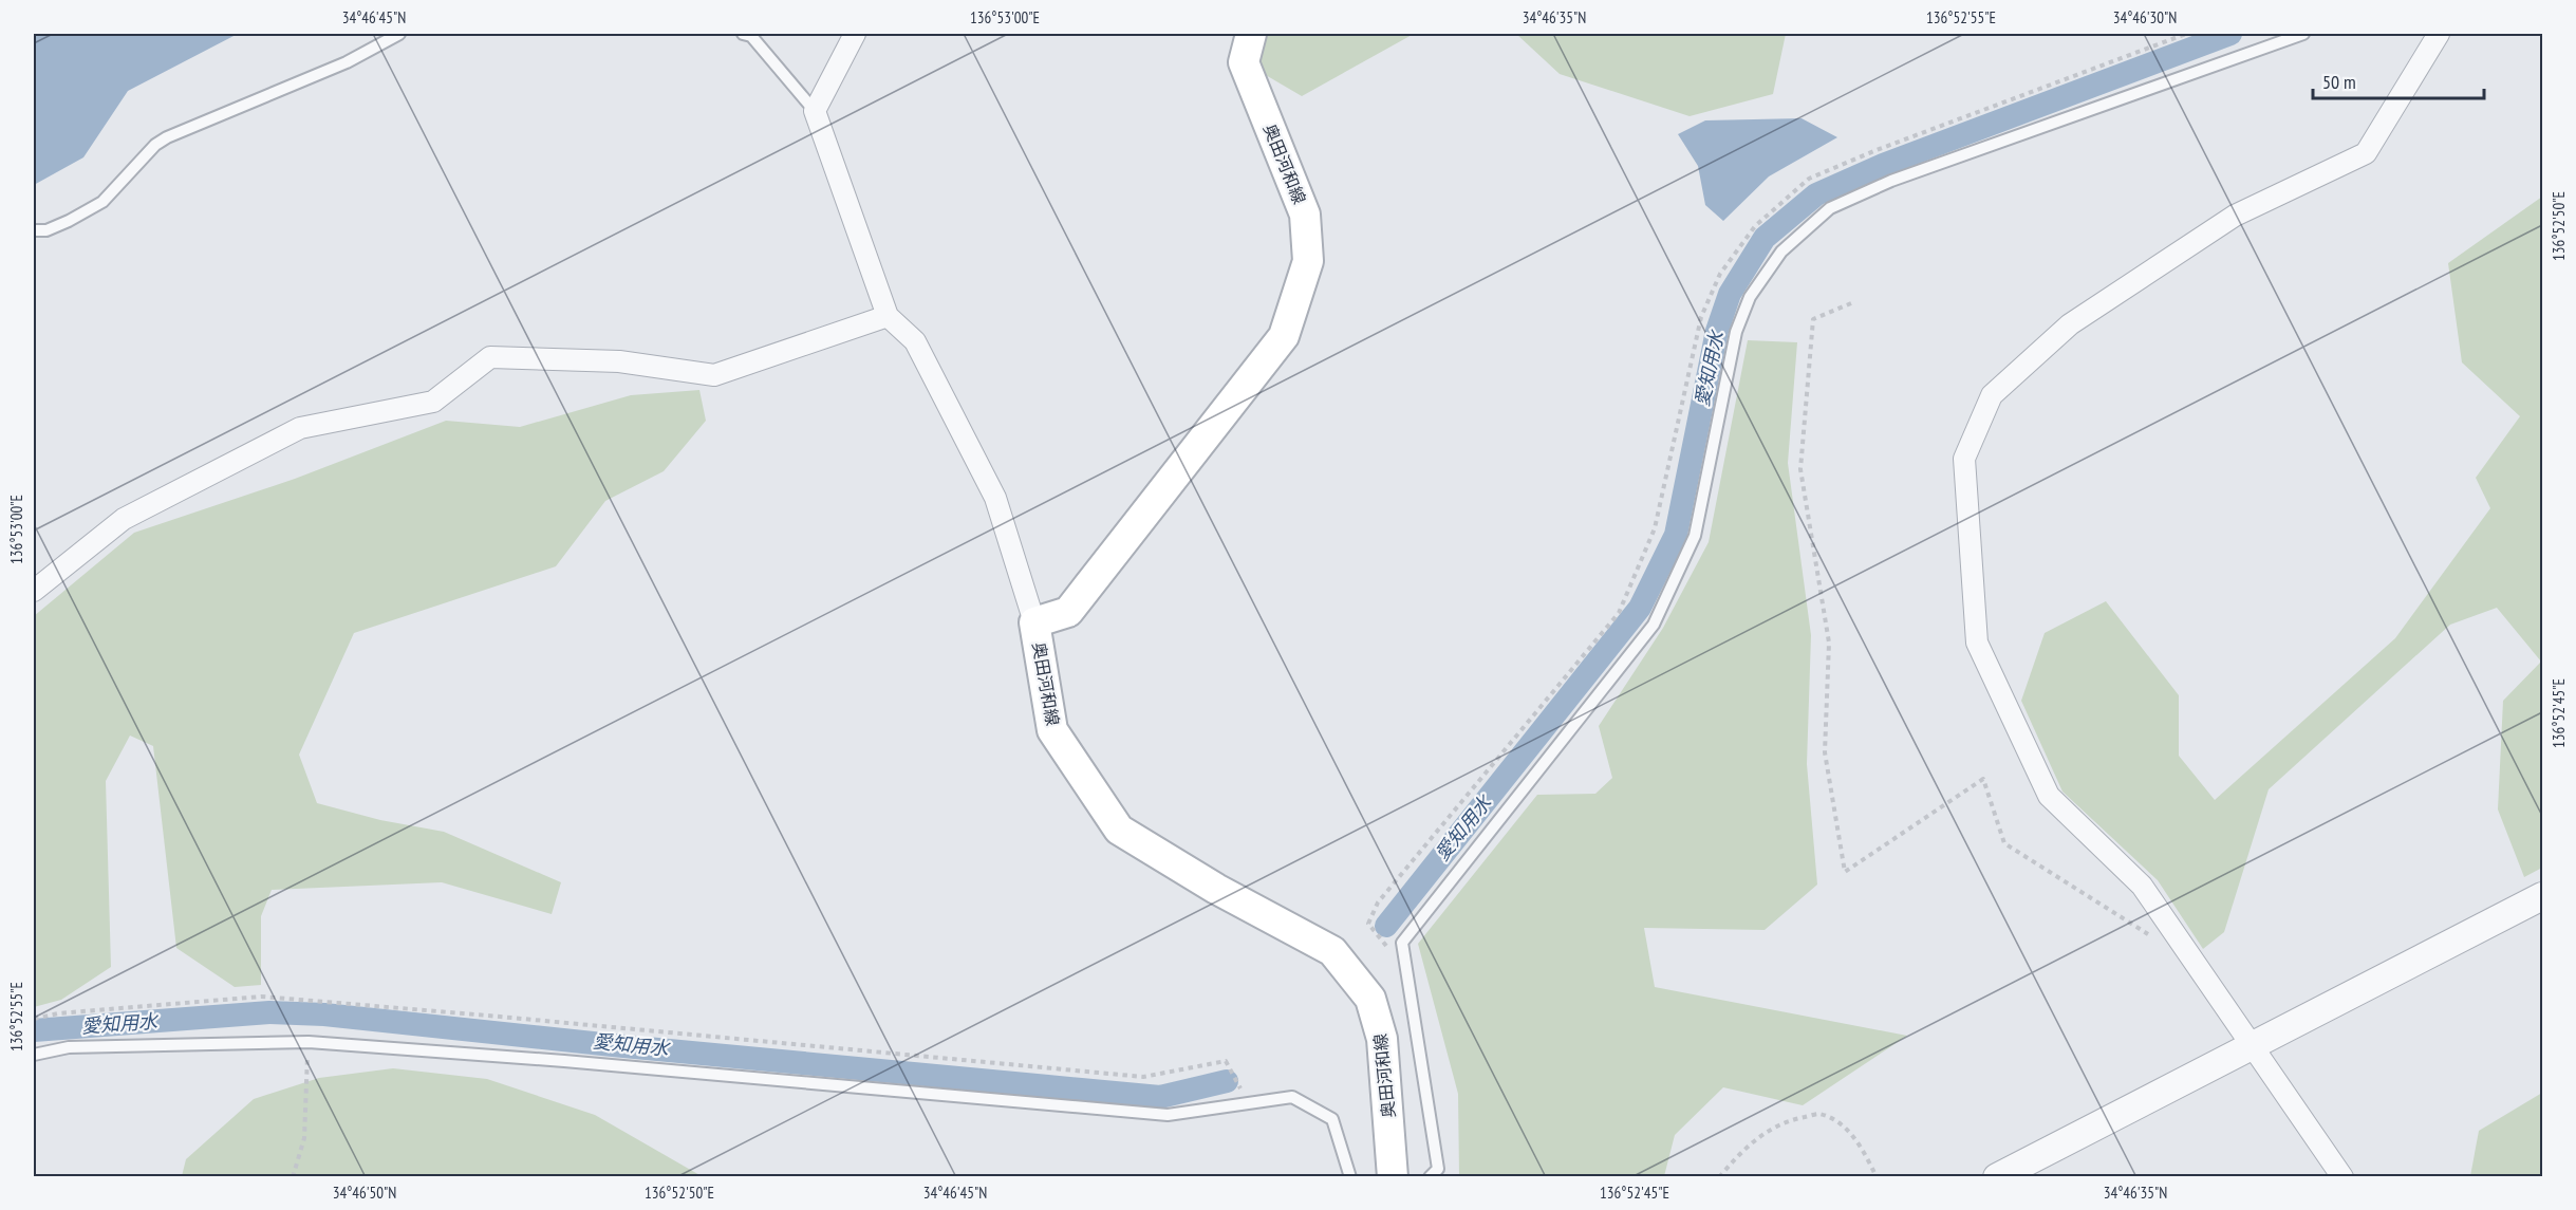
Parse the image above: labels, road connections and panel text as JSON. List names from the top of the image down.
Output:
{
  "streets": {
    "main road": ["奥田河和線"]
  },
  "water": ["愛知用水"],
  "scale_bar": "50 m",
  "coordinates": [
    "34°46'45\"N",
    "136°53'00\"E",
    "34°46'35\"N",
    "136°52'55\"E",
    "34°46'30\"N",
    "136°52'50\"E",
    "136°52'45\"E",
    "34°46'50\"N"
  ]
}
